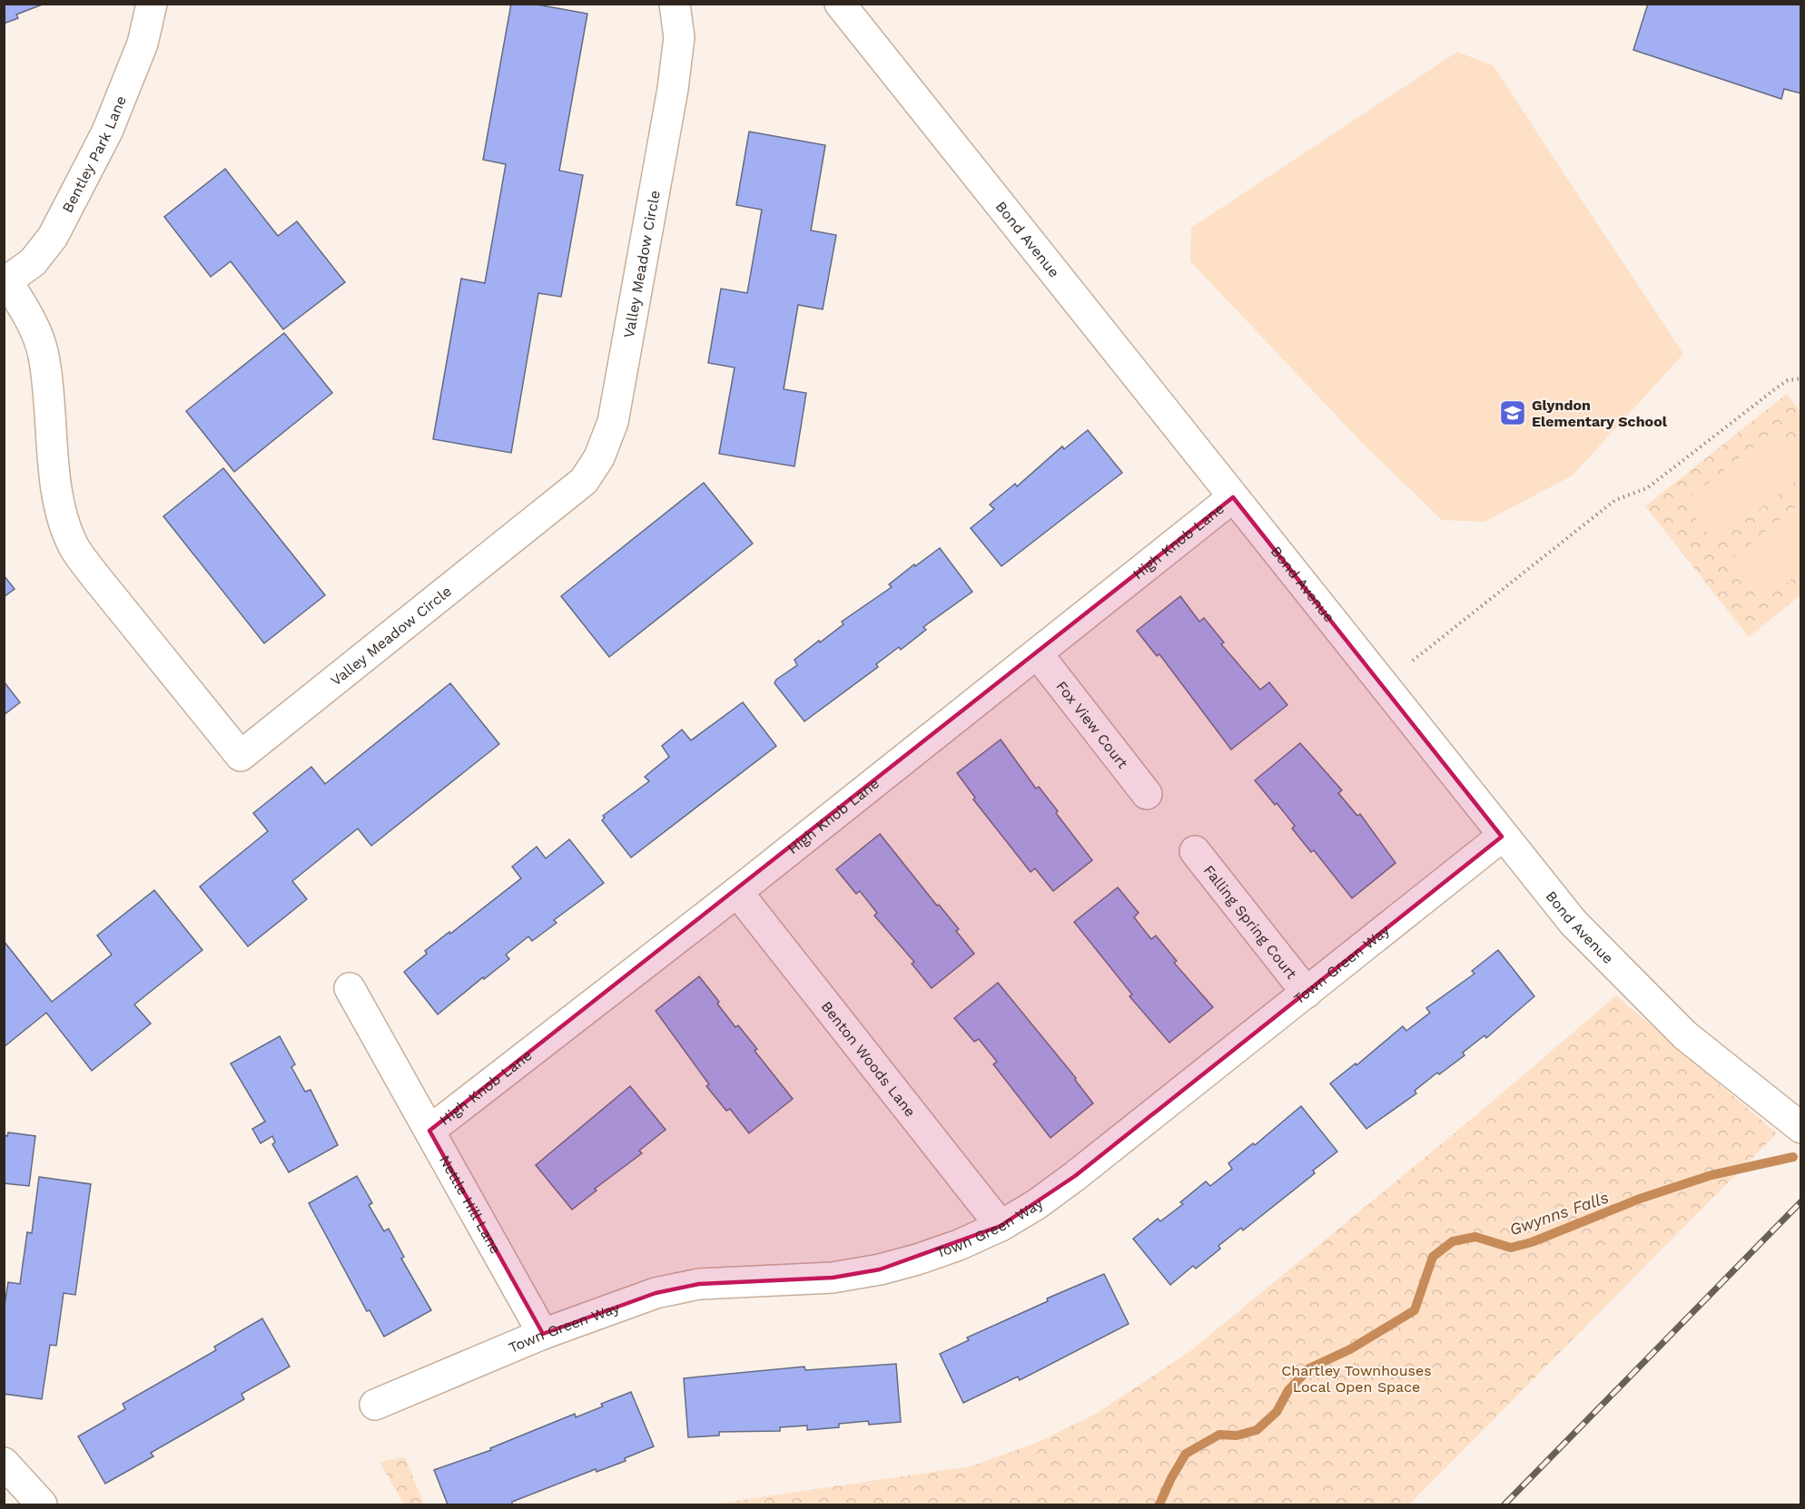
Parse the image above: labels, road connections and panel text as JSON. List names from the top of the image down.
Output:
{
  "streets": {
    "street": [
      "Bentley Park Lane",
      "Bond Avenue",
      "Valley Meadow Circle",
      "High Knob Lane",
      "Fox View Court",
      "Falling Spring Court",
      "Town Green Way",
      "Benton Woods Lane",
      "Nettle Hill Lane"
    ]
  },
  "crossings": [
    ["Bentley Park Lane", "Valley Meadow Circle"],
    ["Bond Avenue", "High Knob Lane"],
    ["Bond Avenue", "Town Green Way"],
    ["High Knob Lane", "Fox View Court"],
    ["High Knob Lane", "Benton Woods Lane"],
    ["High Knob Lane", "Nettle Hill Lane"],
    ["Falling Spring Court", "Town Green Way"],
    ["Town Green Way", "Benton Woods Lane"],
    ["Town Green Way", "Nettle Hill Lane"]
  ],
  "water": ["Gwynns Falls"],
  "parks": ["Chartley Townhouses Local Open Space"],
  "places": {
    "school or university": ["Glyndon Elementary School"]
  }
}
